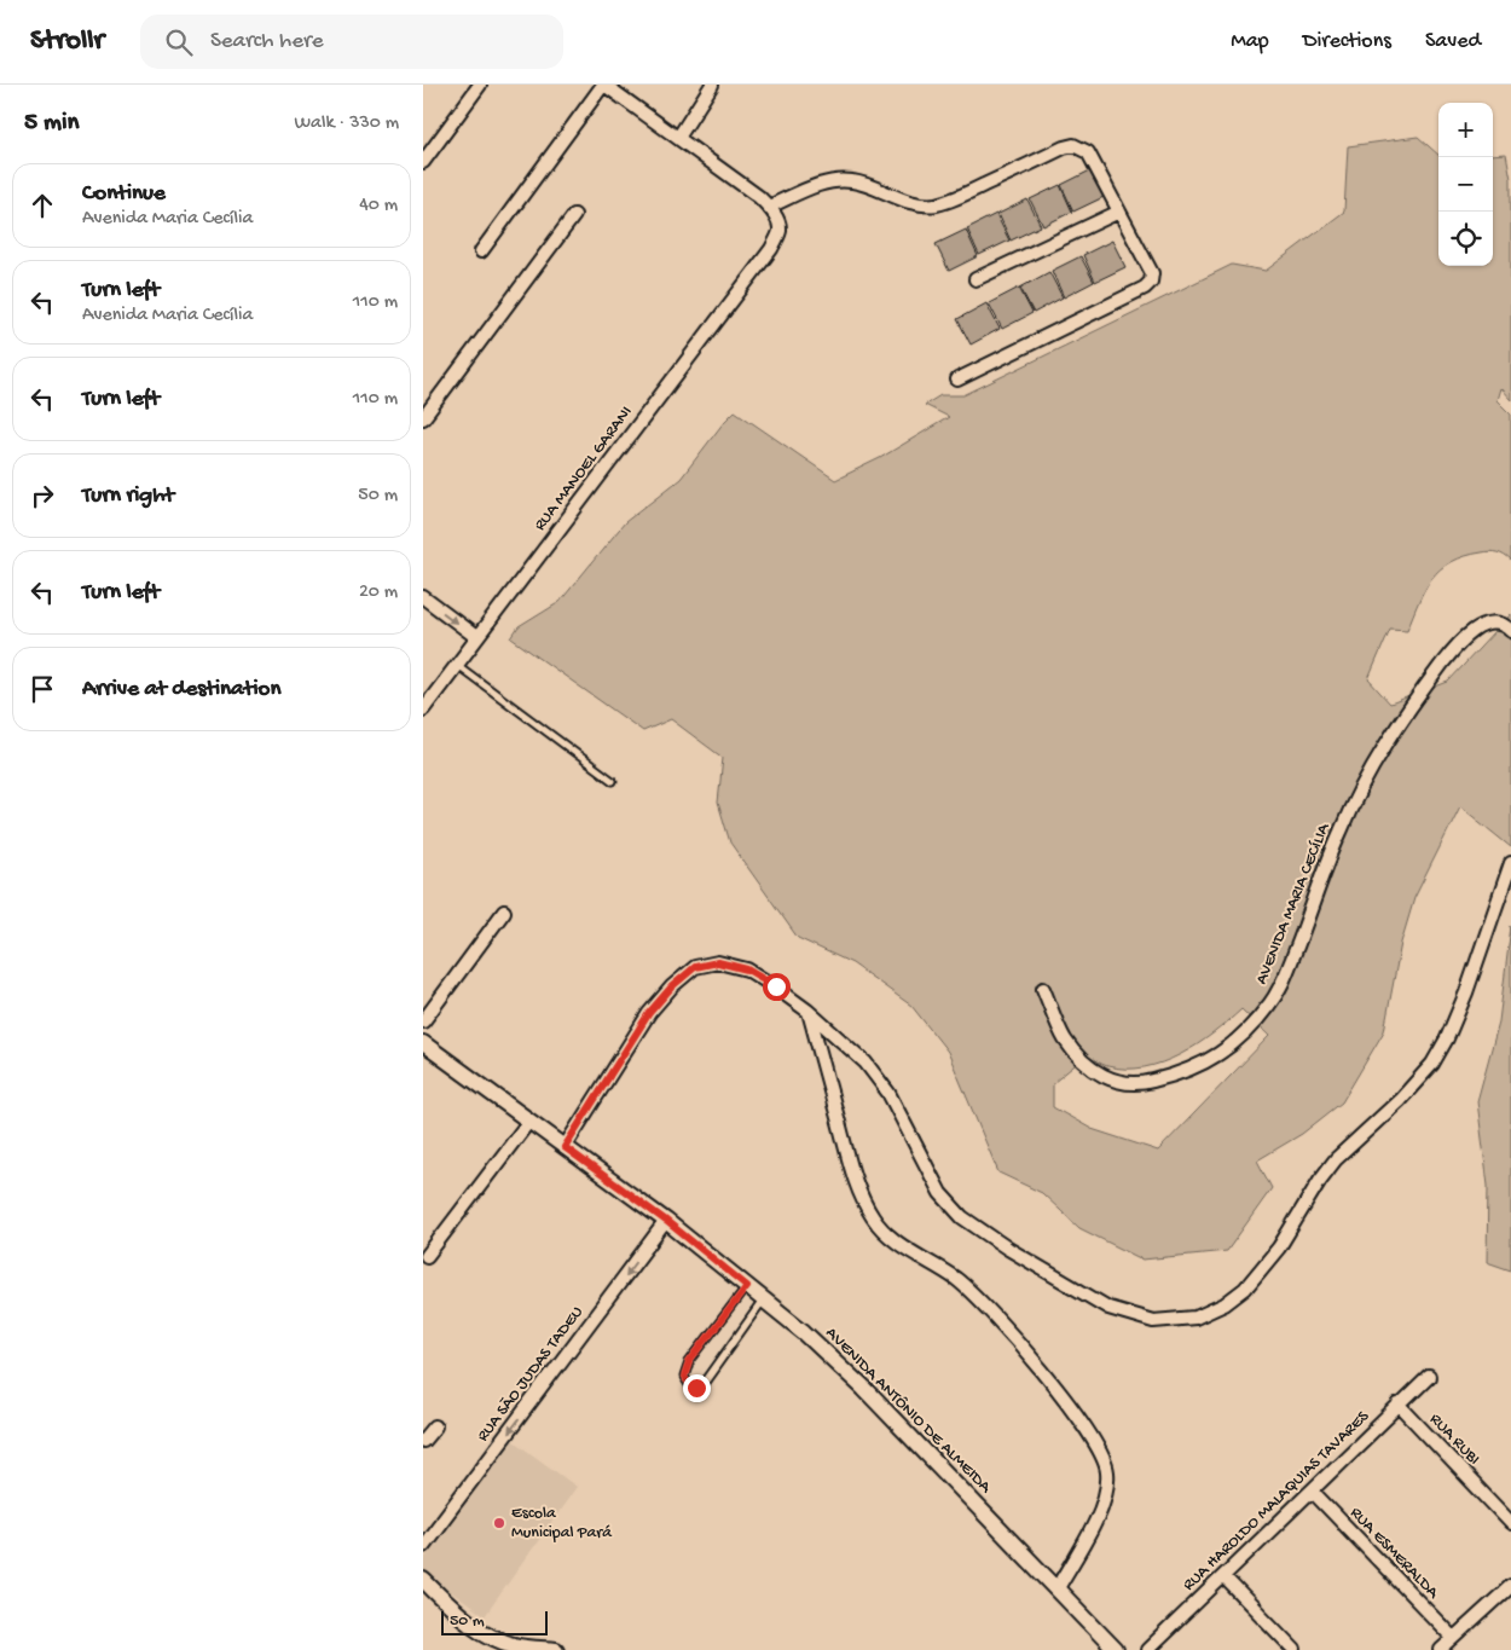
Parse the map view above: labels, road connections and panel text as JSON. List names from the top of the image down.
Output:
{
  "streets": {
    "street": [
      "RUA MANOEL GARANI",
      "AVENIDA MARIA CECÍLIA",
      "RUA SÃO JUDAS TADEU",
      "AVENIDA ANTÔNIO DE ALMEIDA",
      "RUA RUBI",
      "RUA HAROLDO MALAQUIAS TAVARES",
      "RUA ESMERALDA"
    ]
  },
  "crossings": [
    ["RUA SÃO JUDAS TADEU", "AVENIDA ANTÔNIO DE ALMEIDA"],
    ["RUA RUBI", "RUA HAROLDO MALAQUIAS TAVARES"],
    ["RUA HAROLDO MALAQUIAS TAVARES", "RUA ESMERALDA"]
  ],
  "one_way": ["RUA SÃO JUDAS TADEU"],
  "places": ["Escola Municipal Pará"],
  "scale_bar": "50 m",
  "page": {
    "header": "Strollr",
    "search": "Search here",
    "nav": ["Map", "Directions", "Saved"],
    "heading": ["5 min", "Walk · 330 m"],
    "map_buttons": ["+", "−"],
    "list": [
      ["Continue", "Avenida Maria Cecília", "40 m"],
      ["Turn left", "Avenida Maria Cecília", "110 m"],
      ["Turn left", "110 m"],
      ["Turn right", "50 m"],
      ["Turn left", "20 m"],
      "Arrive at destination"
    ],
    "scale": "50 m"
  }
}
